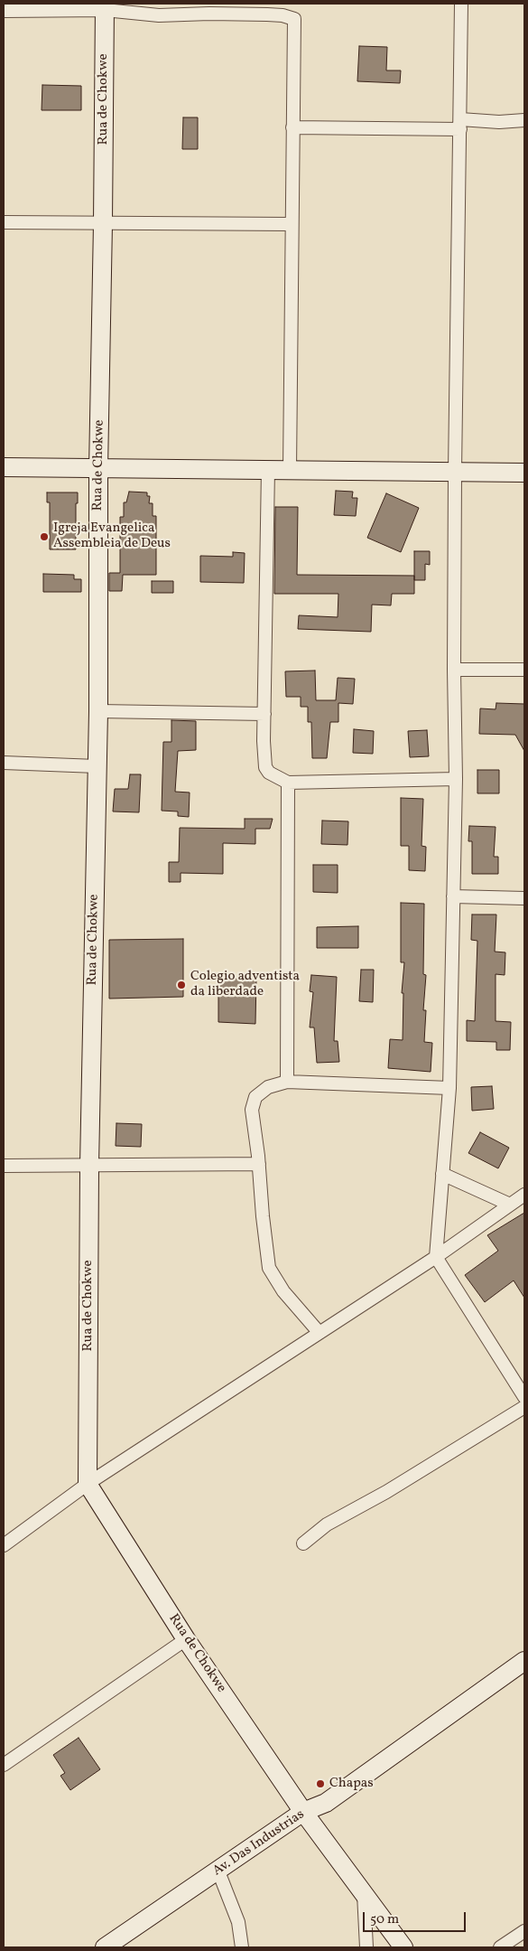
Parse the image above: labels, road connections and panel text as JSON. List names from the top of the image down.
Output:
{
  "streets": {
    "street": ["Rua de Chokwe", "Av. Das Industrias"]
  },
  "crossings": [
    ["Rua de Chokwe", "Av. Das Industrias"]
  ],
  "places": ["Igreja Evangelica Assembleia de Deus", "Colegio adventista da liberdade", "Chapas"],
  "scale_bar": "50 m"
}
